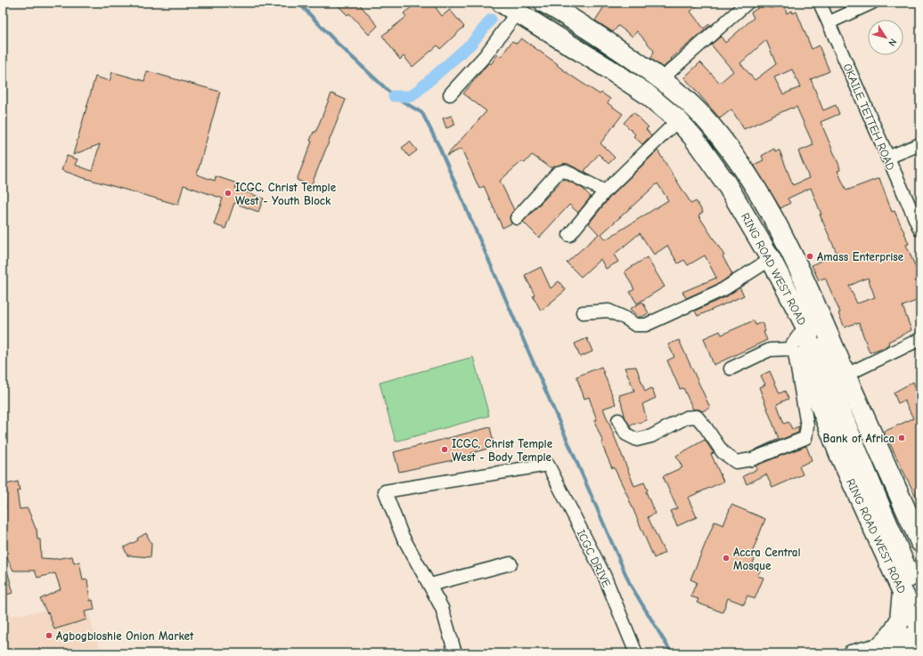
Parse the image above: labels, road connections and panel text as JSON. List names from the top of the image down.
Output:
{
  "streets": {
    "main road": ["RING ROAD WEST ROAD"],
    "street": ["OKAILE TETTEH ROAD", "ICGC DRIVE"]
  },
  "places": [
    "ICGC, Christ Temple West - Youth Block",
    "Amass Enterprise",
    "Bank of Africa",
    "ICGC, Christ Temple West - Body Temple",
    "Accra Central Mosque",
    "Agbogbloshie Onion Market"
  ],
  "north": "bottom right"
}
